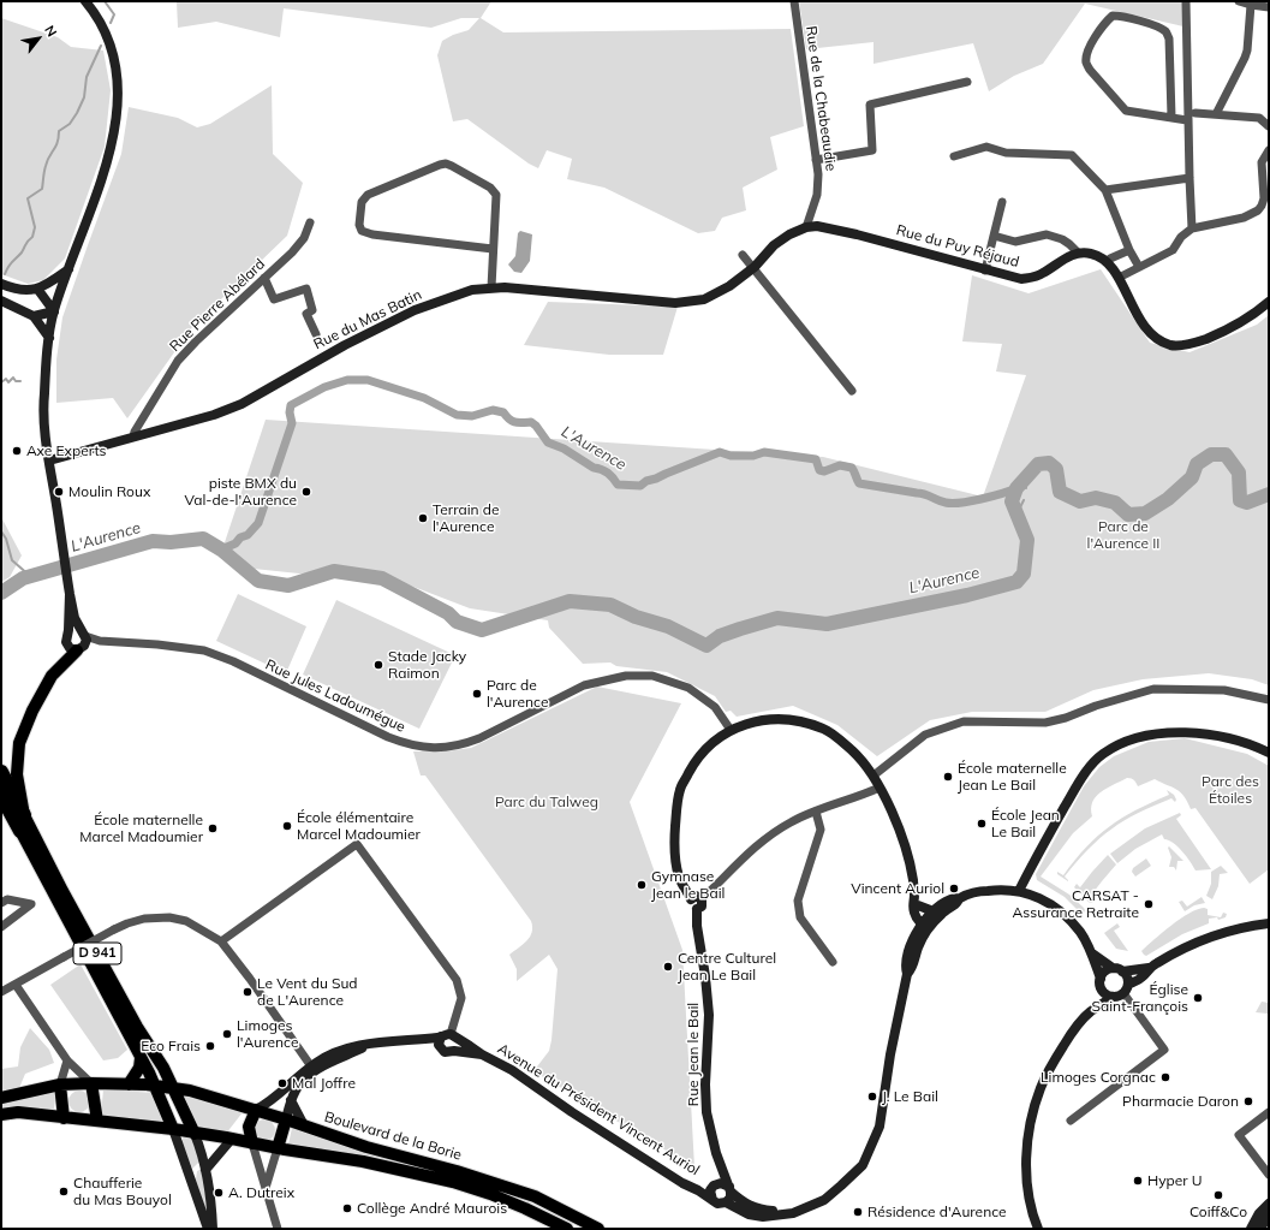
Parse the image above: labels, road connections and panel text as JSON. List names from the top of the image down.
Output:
{
  "streets": {
    "highway": ["D 941"],
    "main road": ["Boulevard de la Borie"],
    "street": [
      "Rue de la Chabeaudie",
      "Rue du Puy Réjaud",
      "Rue Pierre Abélard",
      "Rue du Mas Batin",
      "Rue Jules Ladoumégue",
      "Rue Jean le Bail",
      "Avenue du Président Vincent Auriol"
    ]
  },
  "crossings": [
    ["Rue de la Chabeaudie", "Rue du Puy Réjaud"],
    ["Rue de la Chabeaudie", "Rue du Mas Batin"],
    ["Rue du Puy Réjaud", "Rue du Mas Batin"],
    ["Rue Pierre Abélard", "Rue du Mas Batin"],
    ["D 941", "Boulevard de la Borie"],
    ["Rue Jean le Bail", "Avenue du Président Vincent Auriol"]
  ],
  "water": ["L'Aurence"],
  "parks": ["Parc de l'Aurence II", "Parc des Étoiles", "Parc du Talweg"],
  "places": [
    "Axe Experts",
    "Moulin Roux",
    "piste BMX du Val-de-l'Aurence",
    "Terrain de l'Aurence",
    "Stade Jacky Raimon",
    "Parc de l'Aurence",
    "École maternelle Jean Le Bail",
    "École Jean Le Bail",
    "École élémentaire Marcel Madoumier",
    "École maternelle Marcel Madoumier",
    "Gymnase Jean le Bail",
    "Vincent Auriol",
    "CARSAT - Assurance Retraite",
    "Centre Culturel Jean Le Bail",
    "Le Vent du Sud de L'Aurence",
    "Église Saint-François",
    "Limoges l'Aurence",
    "Eco Frais",
    "Limoges Corgnac",
    "Mal Joffre",
    "J. Le Bail",
    "Pharmacie Daron",
    "Hyper U",
    "Chaufferie du Mas Bouyol",
    "A. Dutreix",
    "Coiff&Co",
    "Collège André Maurois",
    "Résidence d'Aurence"
  ],
  "north": "top right"
}
